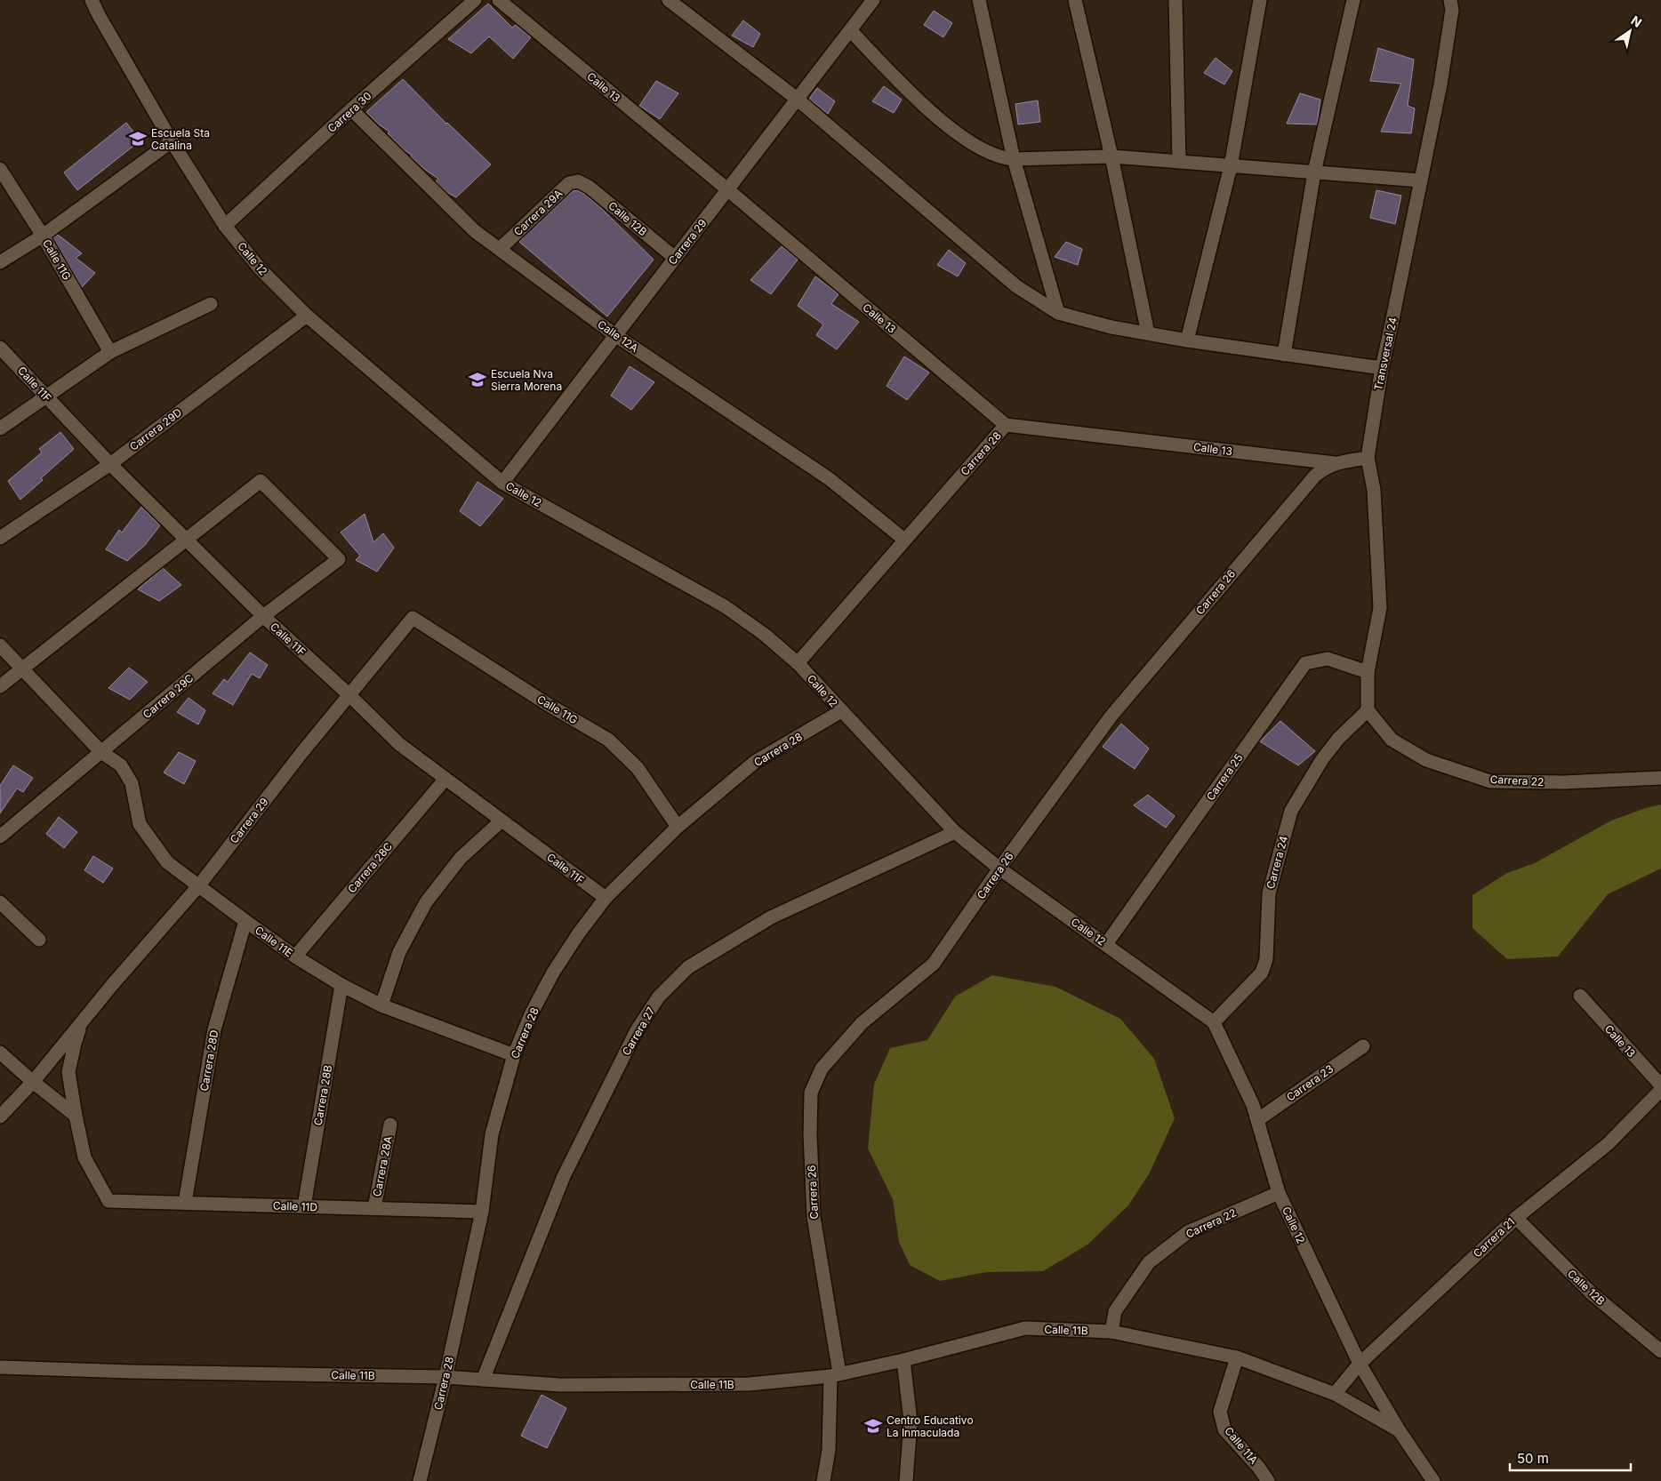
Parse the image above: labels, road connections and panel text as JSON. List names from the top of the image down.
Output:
{
  "streets": {
    "street": [
      "Calle 13",
      "Carrera 30",
      "Carrera 29A",
      "Calle 12B",
      "Carrera 29",
      "Calle 12",
      "Calle 11G",
      "Calle 12A",
      "Transversal 24",
      "Calle 11F",
      "Carrera 29D",
      "Carrera 28",
      "Carrera 26",
      "Carrera 29C",
      "Carrera 25",
      "Carrera 22",
      "Carrera 24",
      "Carrera 28C",
      "Calle 11E",
      "Carrera 27",
      "Carrera 28D",
      "Carrera 23",
      "Carrera 28B",
      "Carrera 28A",
      "Calle 11D",
      "Carrera 21",
      "Calle 11B",
      "Calle 11A"
    ]
  },
  "crossings": [
    ["Calle 13", "Carrera 29"],
    ["Calle 13", "Carrera 28"],
    ["Calle 13", "Carrera 26"],
    ["Carrera 30", "Calle 12"],
    ["Carrera 30", "Calle 12A"],
    ["Carrera 29A", "Calle 12B"],
    ["Carrera 29A", "Calle 12A"],
    ["Calle 12B", "Carrera 29"],
    ["Calle 12B", "Carrera 21"],
    ["Carrera 29", "Calle 12"],
    ["Carrera 29", "Calle 11G"],
    ["Carrera 29", "Calle 12A"],
    ["Carrera 29", "Calle 11F"],
    ["Carrera 29", "Calle 11E"],
    ["Carrera 29", "Calle 11D"],
    ["Calle 12", "Carrera 29D"],
    ["Calle 12", "Carrera 28"],
    ["Calle 12", "Carrera 26"],
    ["Calle 12", "Carrera 25"],
    ["Calle 12", "Carrera 22"],
    ["Calle 12", "Carrera 24"],
    ["Calle 12", "Carrera 27"],
    ["Calle 12", "Carrera 23"],
    ["Calle 12", "Carrera 21"],
    ["Calle 12", "Calle 11B"],
    ["Calle 11G", "Carrera 28"],
    ["Calle 12A", "Carrera 28"],
    ["Transversal 24", "Carrera 26"],
    ["Transversal 24", "Carrera 25"],
    ["Transversal 24", "Carrera 22"],
    ["Transversal 24", "Carrera 24"],
    ["Calle 11F", "Carrera 29D"],
    ["Calle 11F", "Carrera 28"],
    ["Calle 11F", "Carrera 29C"],
    ["Calle 11F", "Carrera 28C"],
    ["Carrera 28", "Calle 11E"],
    ["Carrera 28", "Calle 11D"],
    ["Carrera 28", "Calle 11B"],
    ["Carrera 26", "Calle 11B"],
    ["Carrera 29C", "Calle 11E"],
    ["Carrera 22", "Carrera 24"],
    ["Carrera 22", "Calle 11B"],
    ["Carrera 28C", "Calle 11E"],
    ["Calle 11E", "Carrera 28D"],
    ["Calle 11E", "Carrera 28B"],
    ["Carrera 27", "Calle 11B"],
    ["Carrera 28D", "Calle 11D"],
    ["Carrera 28B", "Calle 11D"],
    ["Carrera 28A", "Calle 11D"],
    ["Carrera 21", "Calle 11B"],
    ["Calle 11B", "Calle 11A"]
  ],
  "places": {
    "school or university": ["Escuela Sta Catalina", "Escuela Nva Sierra Morena", "Centro Educativo La Inmaculada"]
  },
  "scale_bar": "50 m",
  "north": "top right"
}
